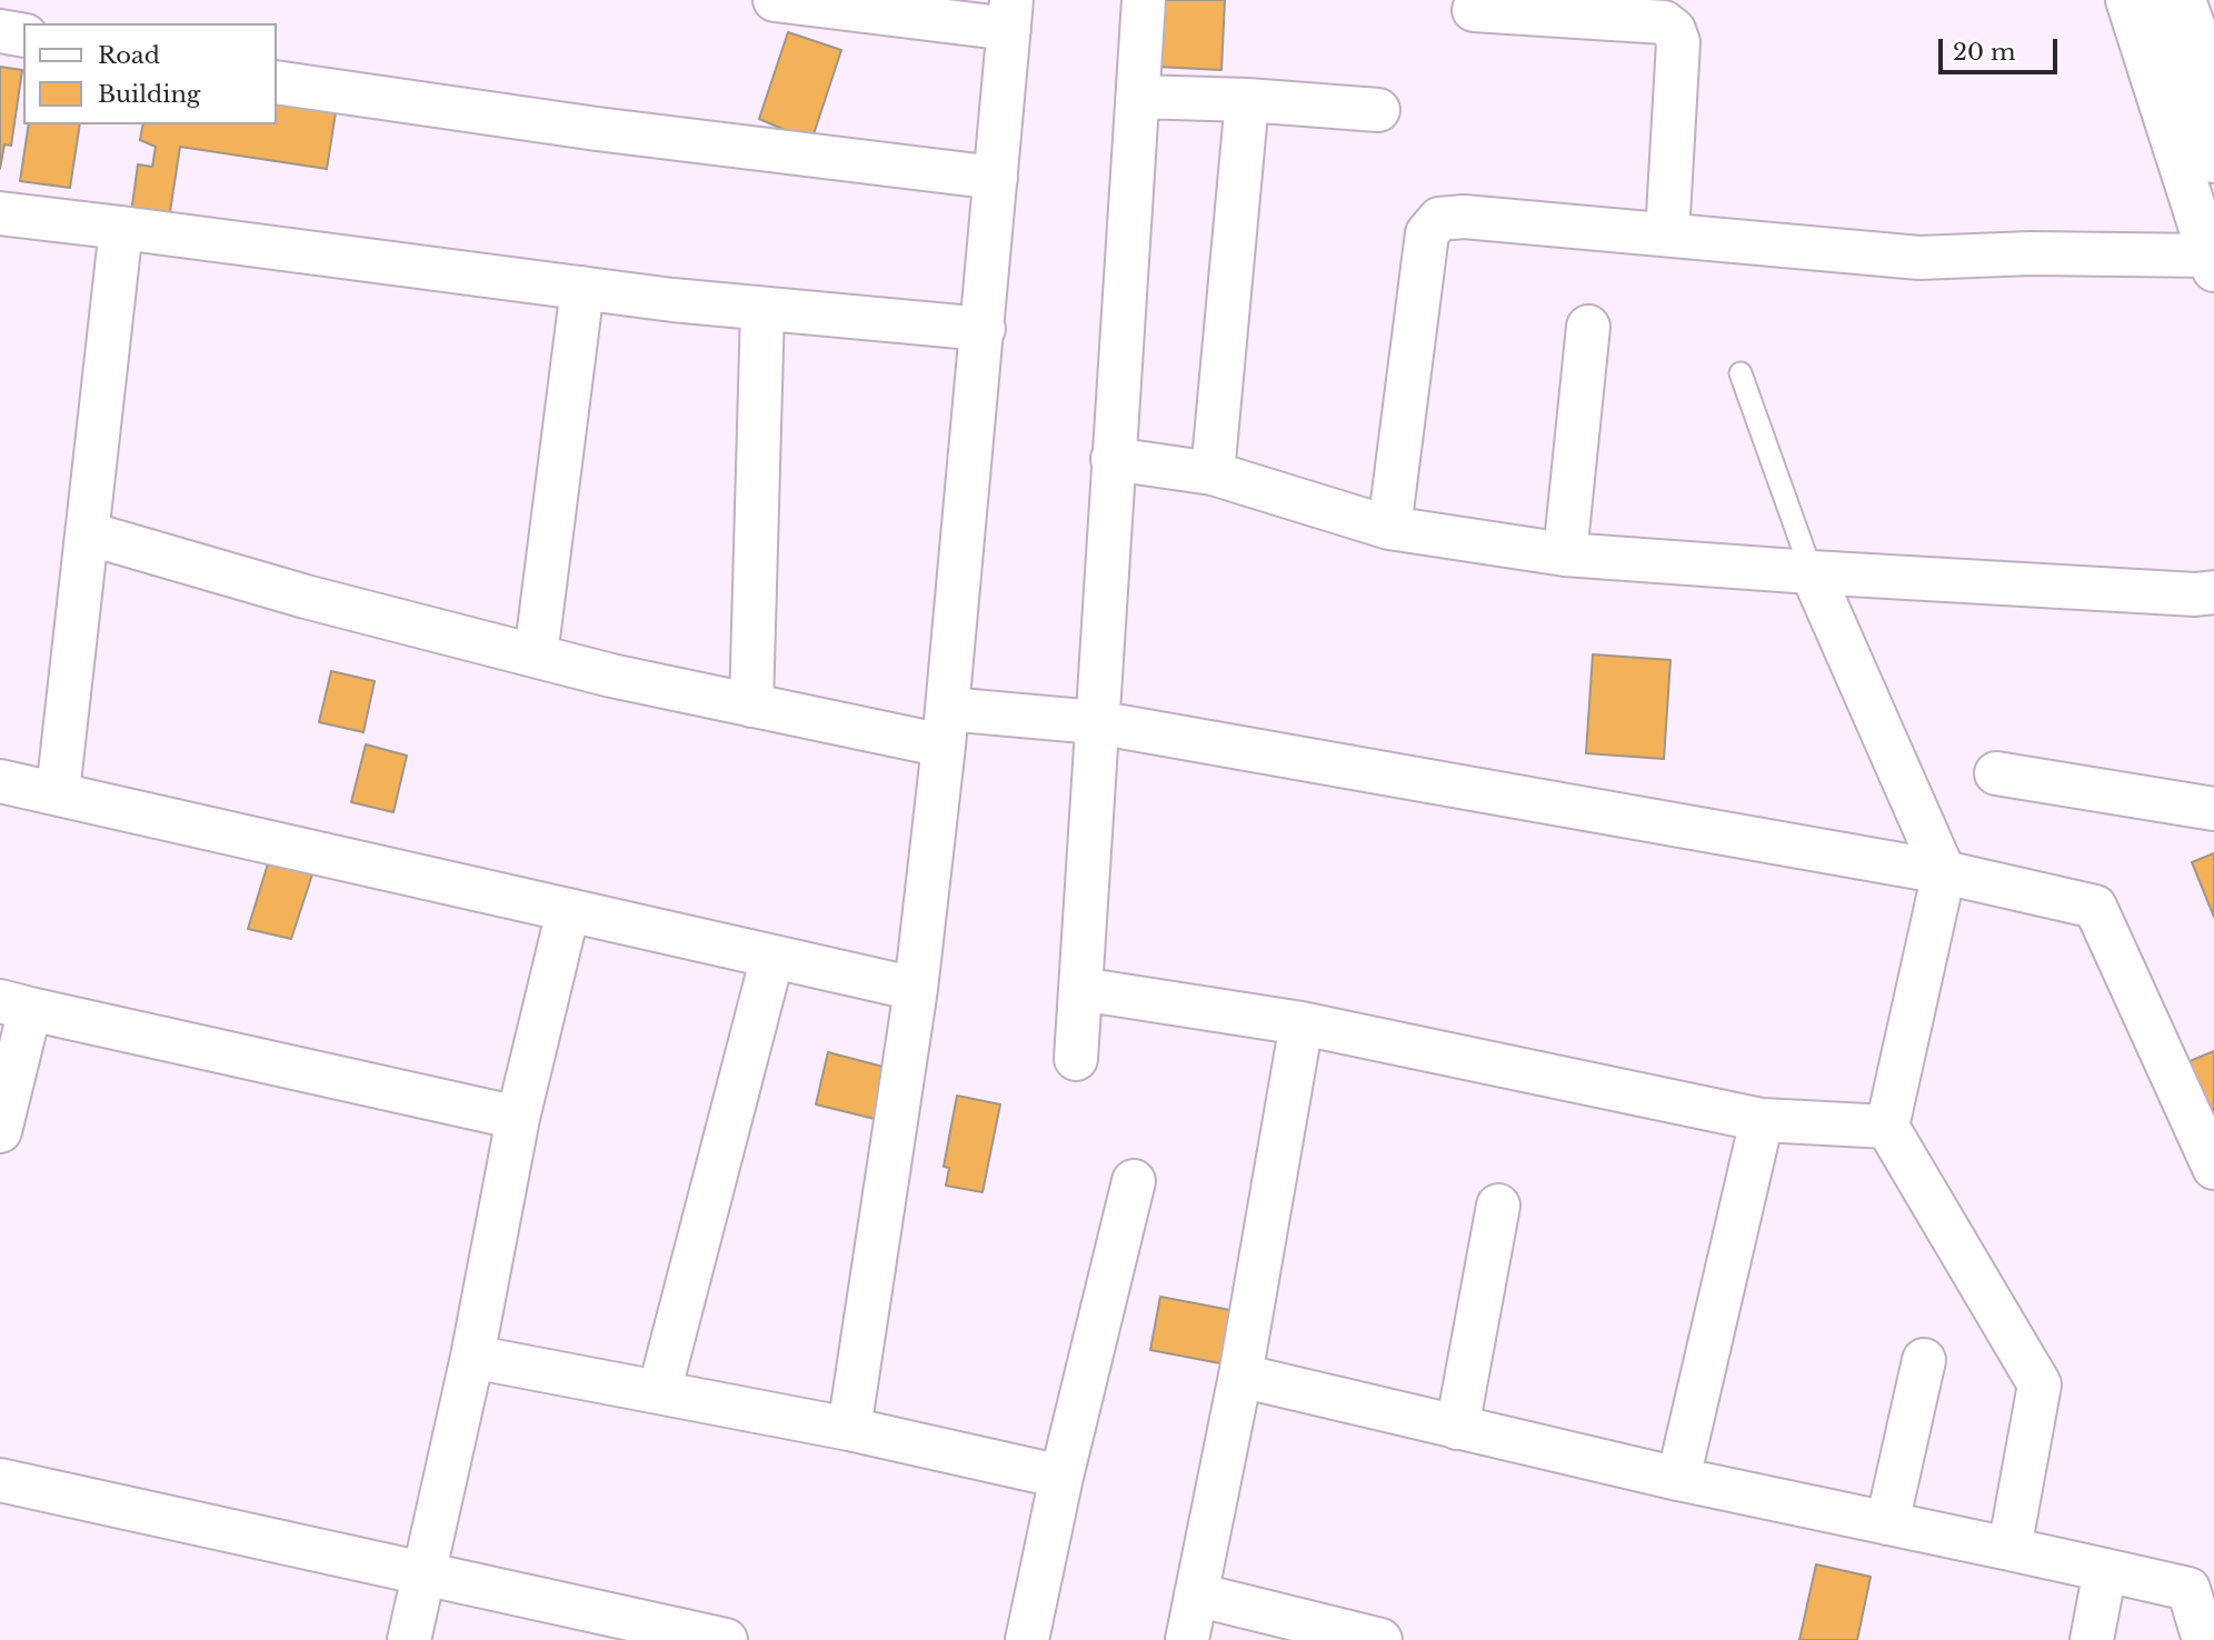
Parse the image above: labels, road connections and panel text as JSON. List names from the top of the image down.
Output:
{
  "legend": ["Road", "Building"],
  "scale_bar": "20 m"
}
